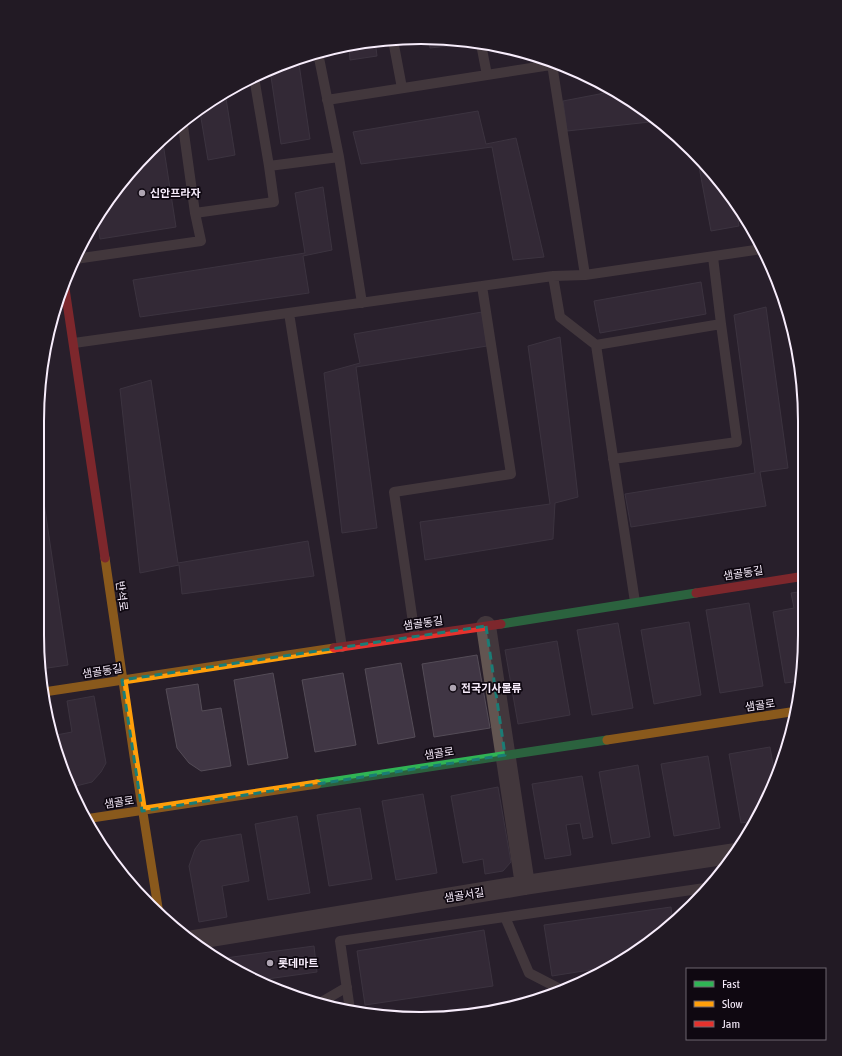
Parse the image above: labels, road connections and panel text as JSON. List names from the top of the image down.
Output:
{
  "streets": {
    "street": [
      "샘골동길",
      "반석로",
      "샘골로",
      "샘골서길"
    ]
  },
  "crossings": [
    ["샘골동길", "반석로"],
    ["반석로", "샘골로"]
  ],
  "places": ["신안프라자", "전국기사물류", "롯데마트"],
  "legend": ["Fast", "Slow", "Jam"]
}
